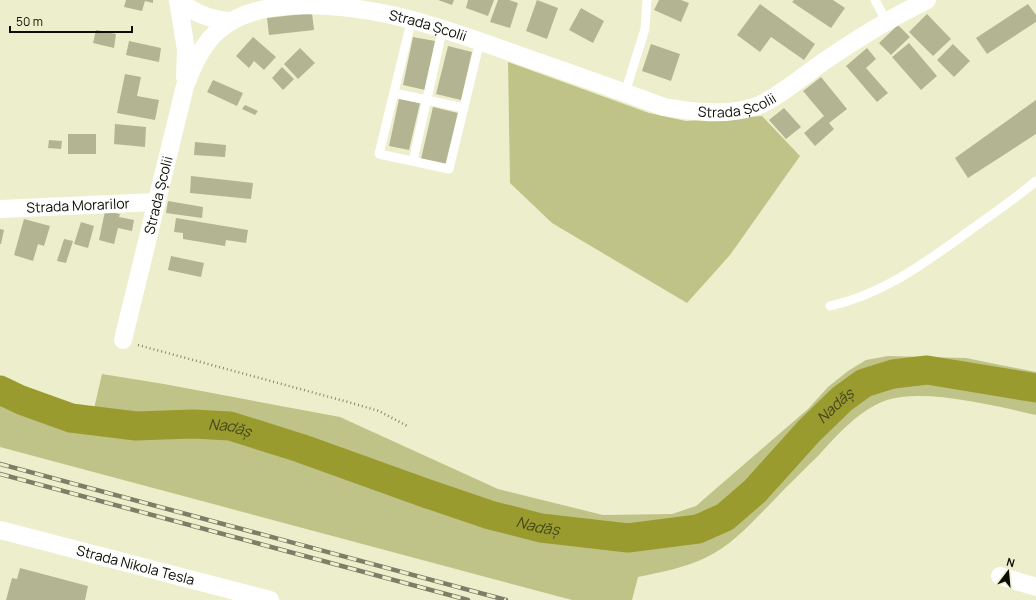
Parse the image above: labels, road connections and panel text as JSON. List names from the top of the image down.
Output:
{
  "streets": {
    "street": ["Strada Școlii", "Strada Morarilor", "Strada Nikola Tesla"]
  },
  "crossings": [
    ["Strada Școlii", "Strada Morarilor"]
  ],
  "water": ["Nadăș"],
  "scale_bar": "50 m",
  "north": "top"
}
